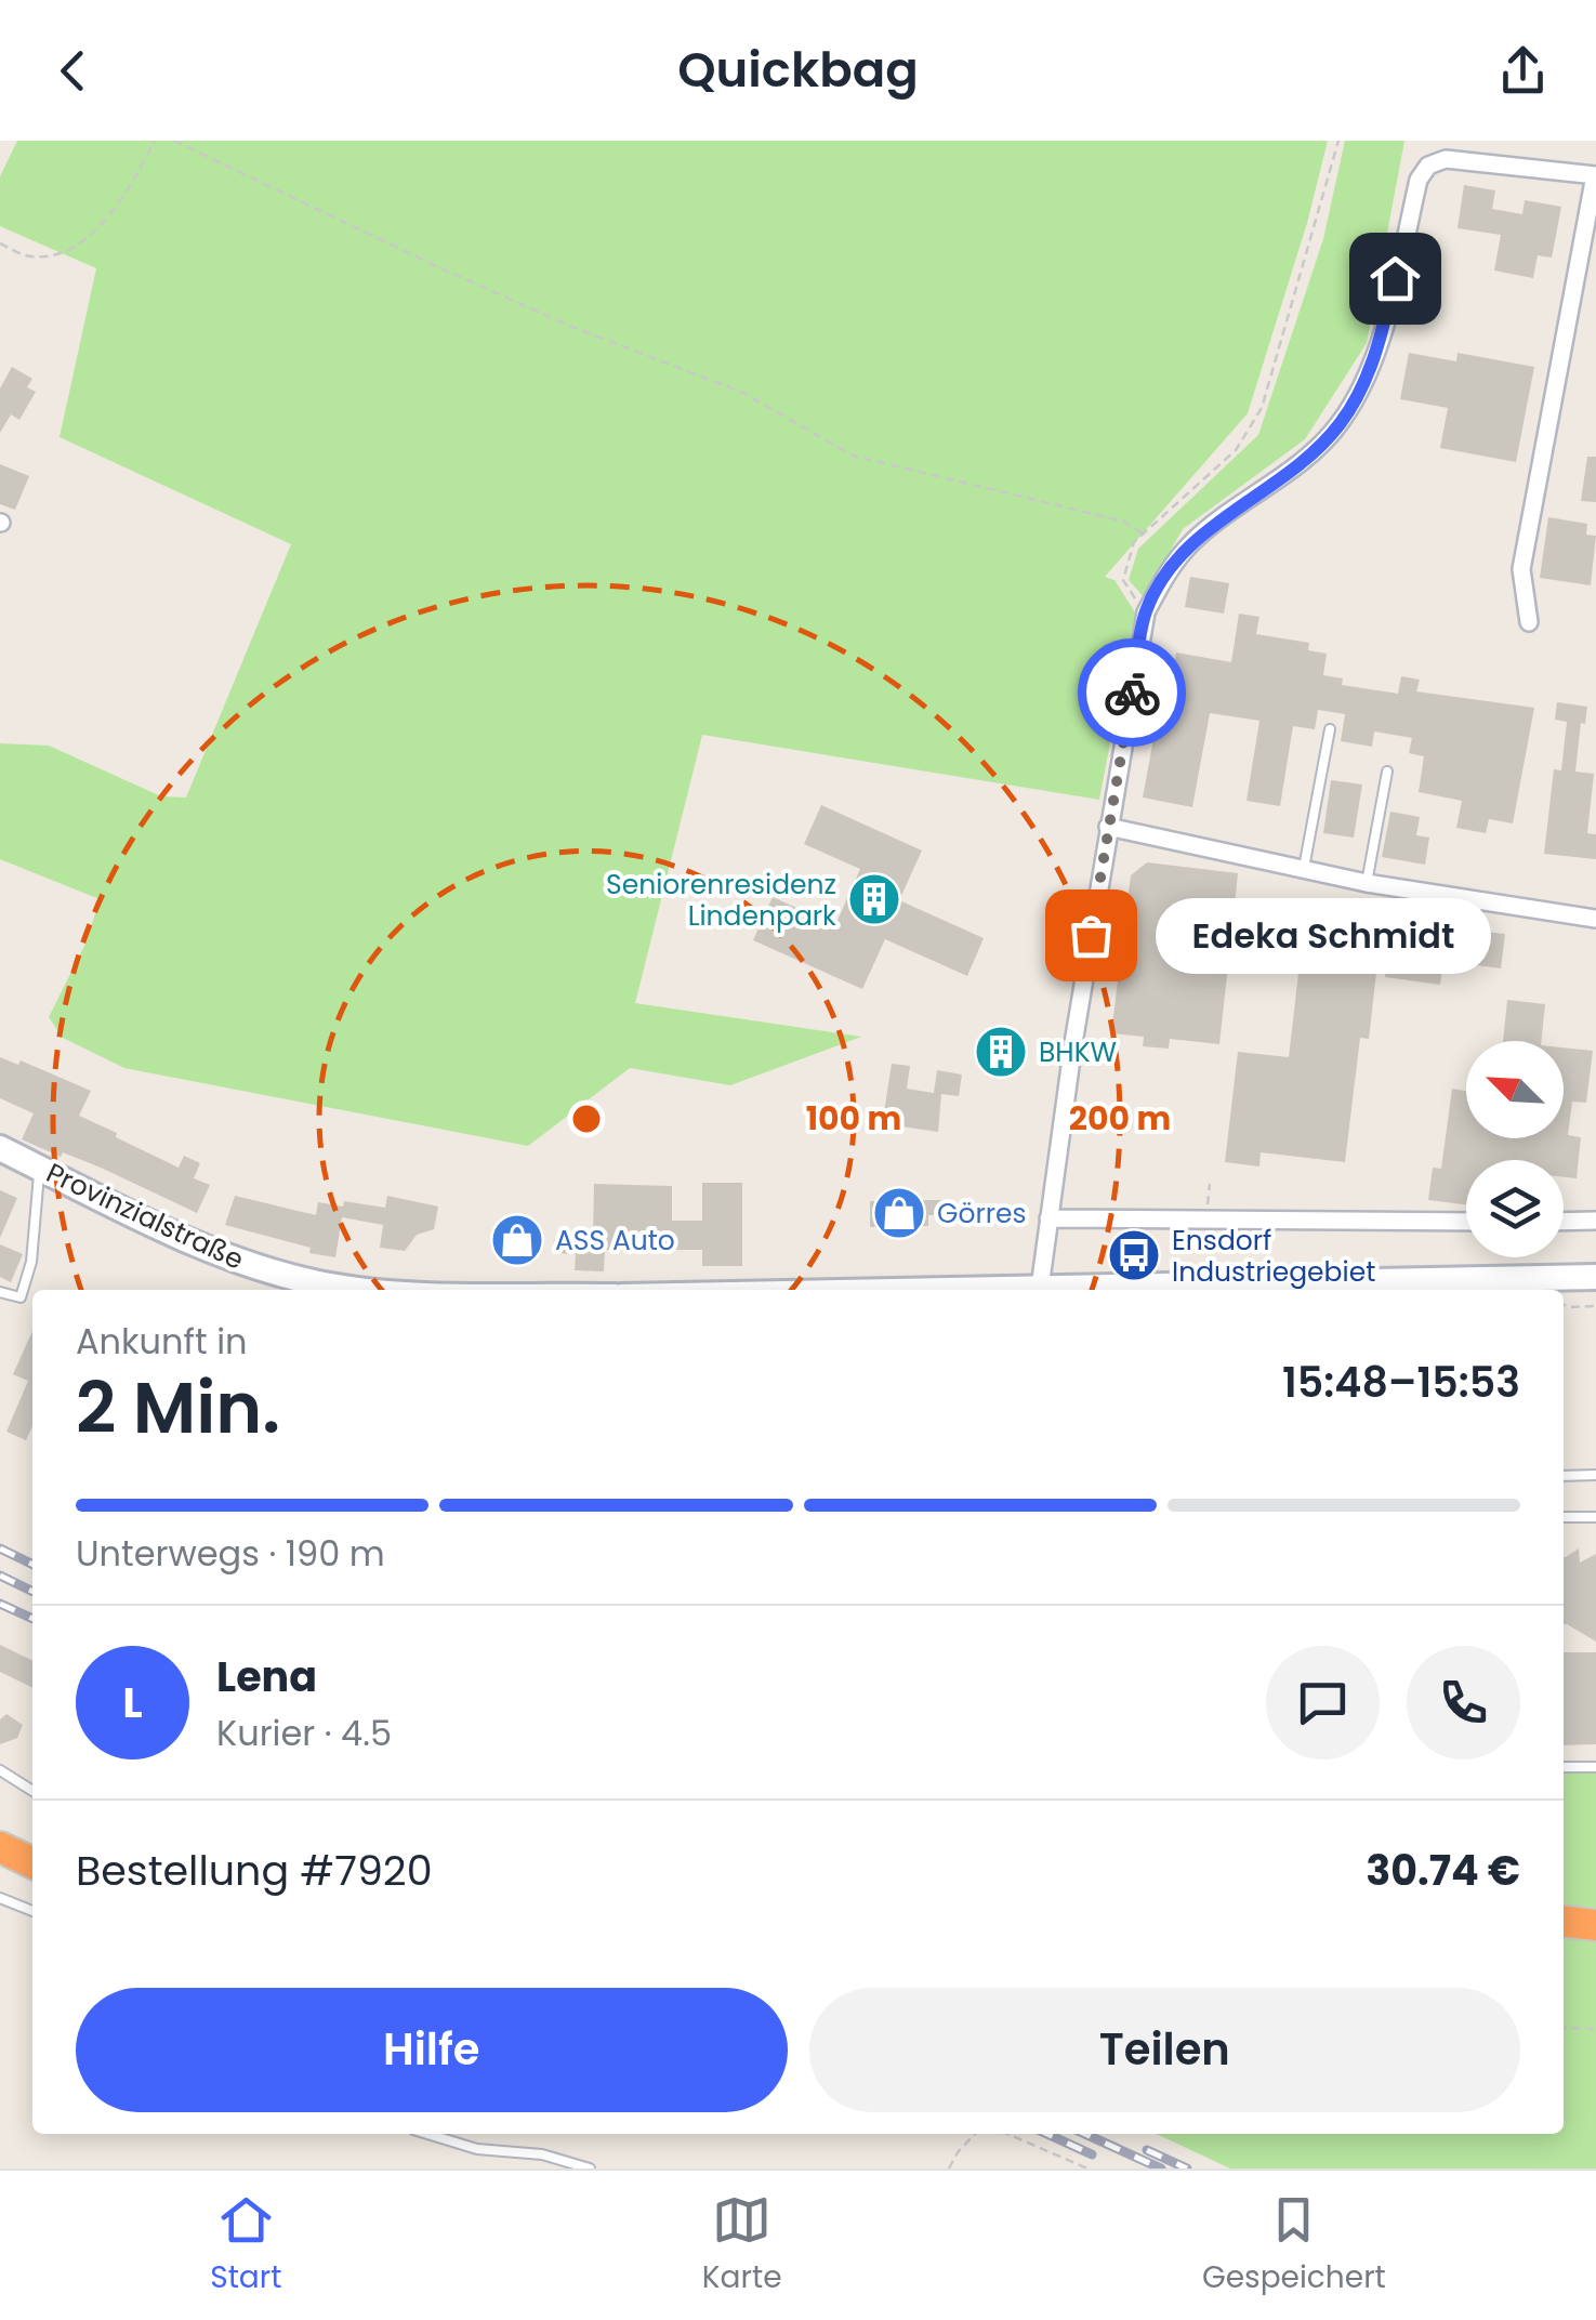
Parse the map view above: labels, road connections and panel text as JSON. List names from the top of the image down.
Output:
{
  "streets": {
    "main road": ["Provinzialstraße"]
  },
  "places": {
    "building": ["Seniorenresidenz Lindenpark", "BHKW"],
    "other": ["Edeka Schmidt"],
    "shop": ["Görres", "ASS Auto"],
    "bus stop": ["Ensdorf Industriegebiet"]
  },
  "north": "top left",
  "page": {
    "header": "Quickbag",
    "bubble": "Edeka Schmidt",
    "heading": ["2 Min.", "Ankunft in", "15:48–15:53"],
    "panel": [
      "Lena",
      "Kurier · 4.5",
      "Bestellung #7920",
      "30.74 €"
    ],
    "bar": "Unterwegs · 190 m",
    "round": "L",
    "buttons": ["Hilfe", "Teilen"],
    "tabs": ["Start", "Karte", "Gespeichert"]
  },
  "rings": ["100 m", "200 m"]
}
